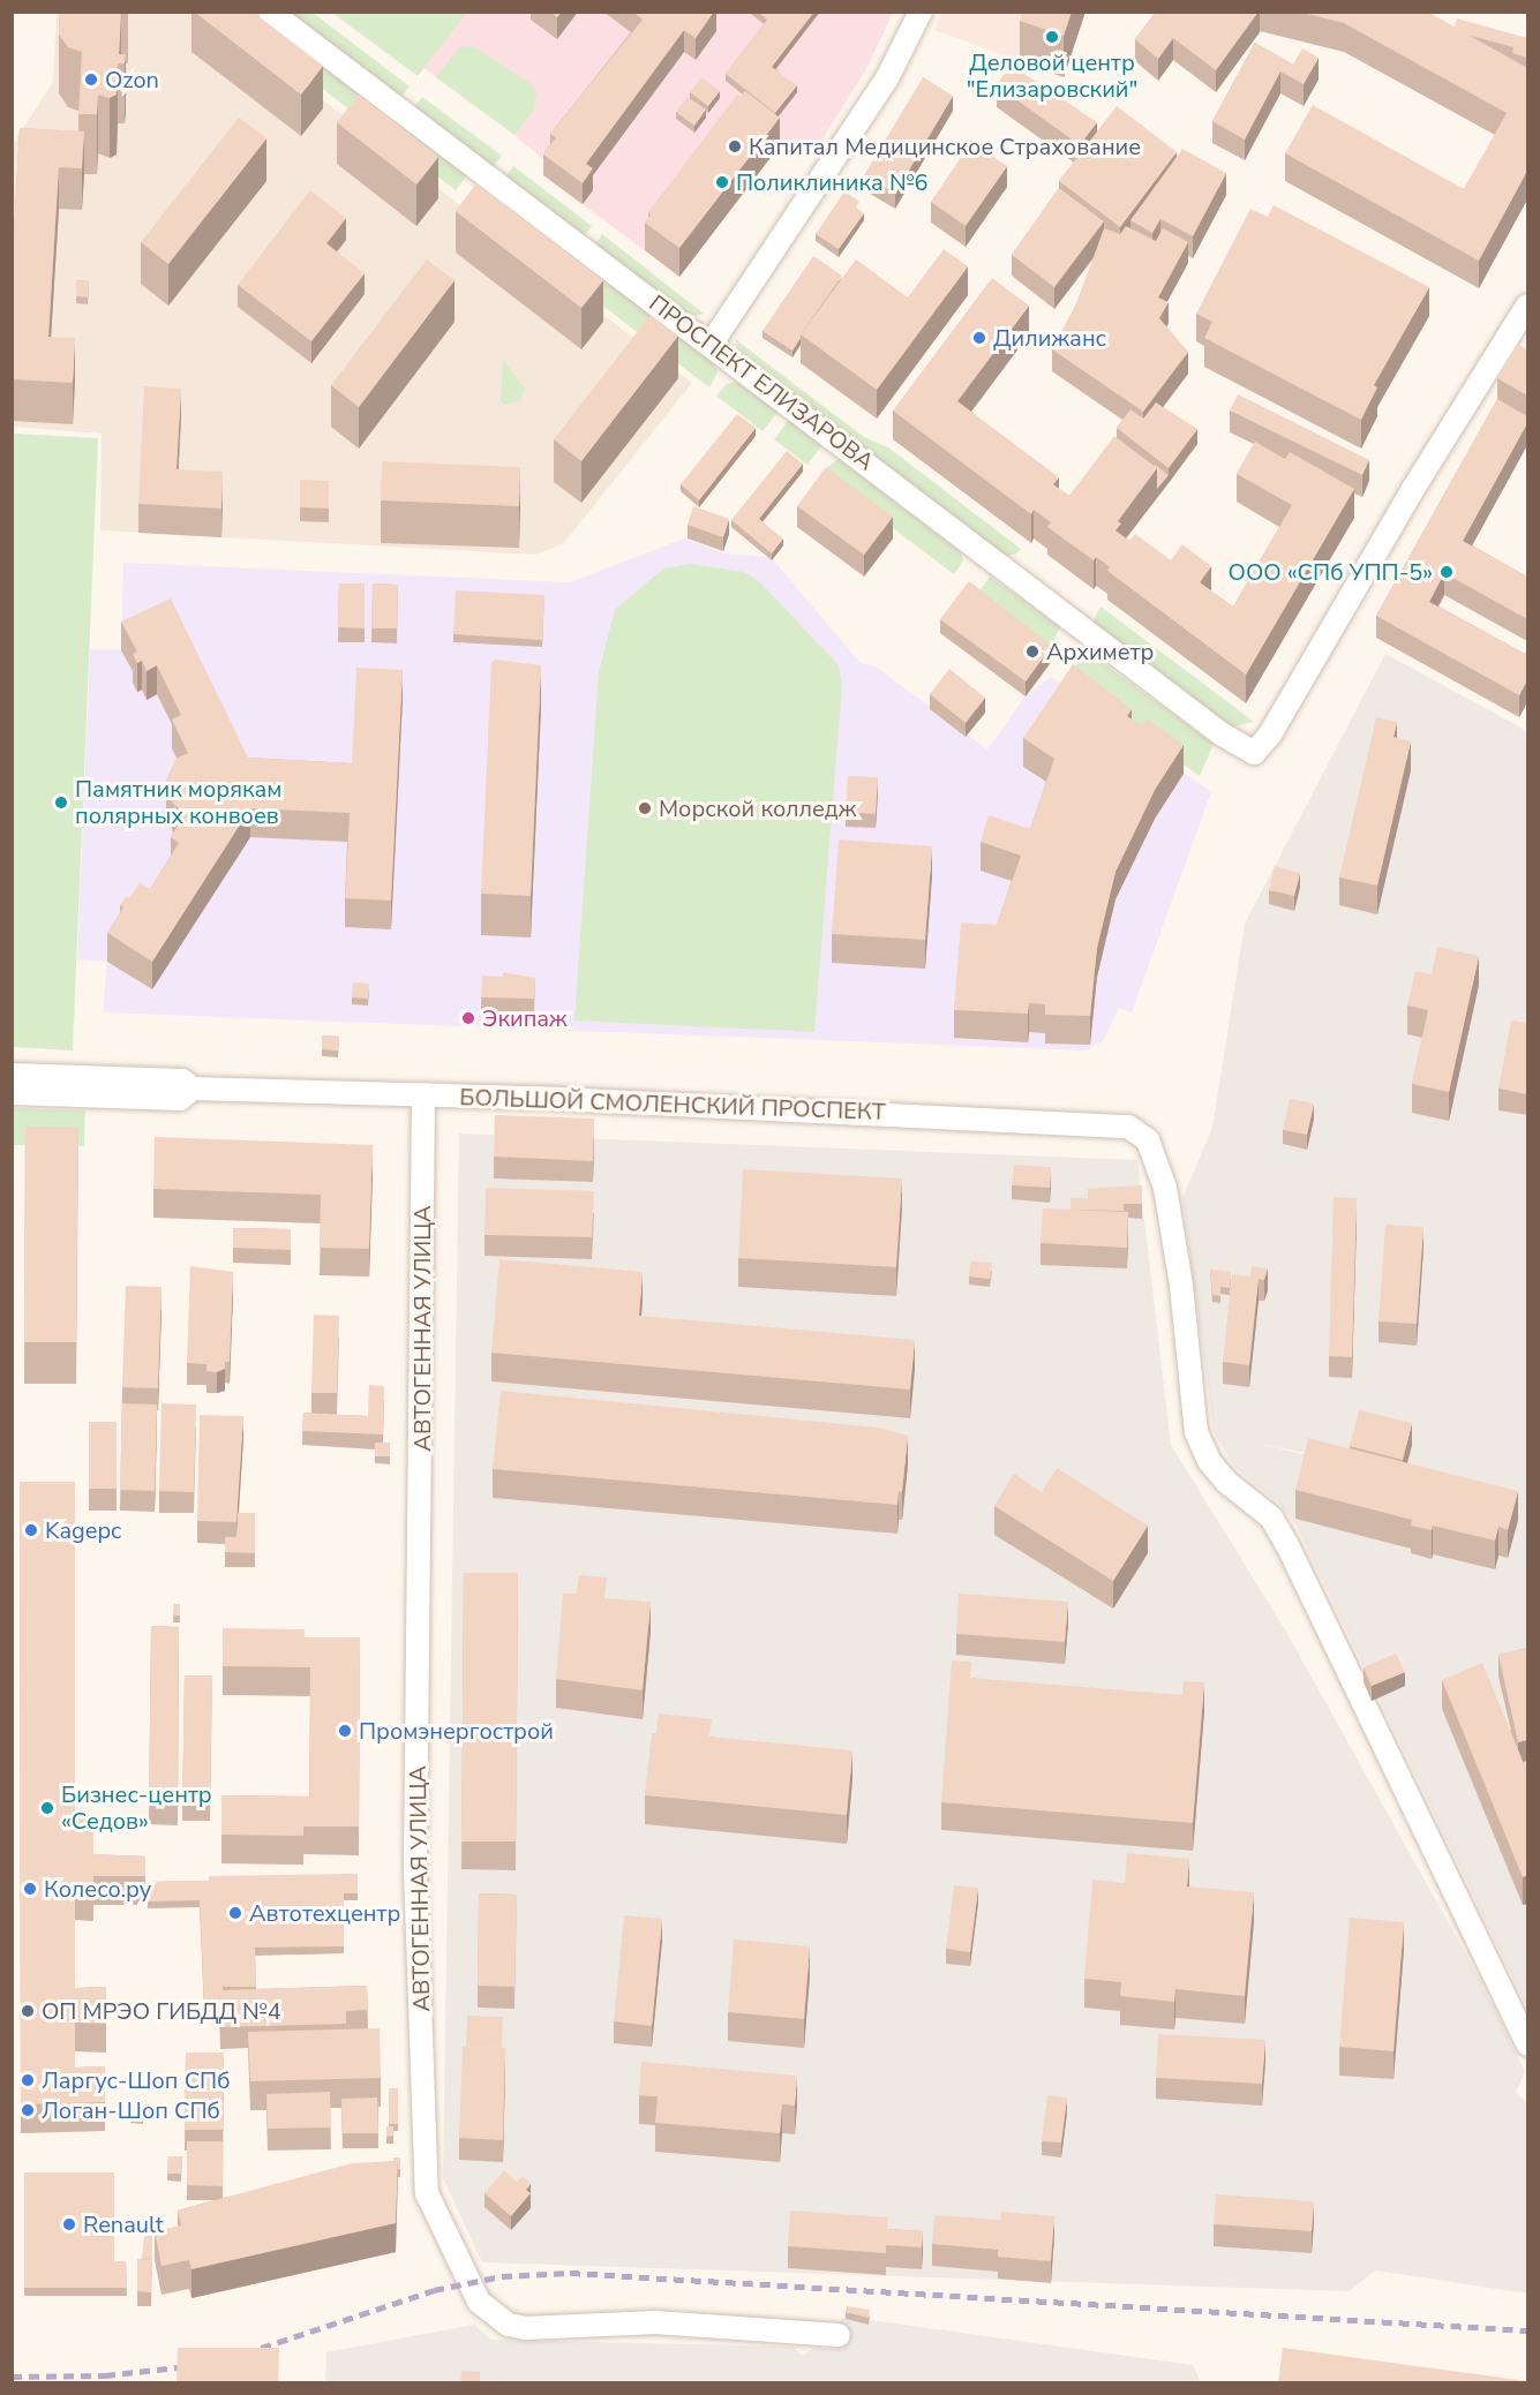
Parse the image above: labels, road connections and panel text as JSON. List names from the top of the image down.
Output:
{
  "streets": {
    "street": ["ПРОСПЕКТ ЕЛИЗАРОВА", "БОЛЬШОЙ СМОЛЕНСКИЙ ПРОСПЕКТ", "АВТОГЕННАЯ УЛИЦА"]
  },
  "crossings": [
    ["БОЛЬШОЙ СМОЛЕНСКИЙ ПРОСПЕКТ", "АВТОГЕННАЯ УЛИЦА"]
  ],
  "places": [
    "Деловой центр \"Елизаровский\"",
    "Ozon",
    "Капитал Медицинское Страхование",
    "Поликлиника №6",
    "Дилижанс",
    "ООО «СПб УПП-5»",
    "Архиметр",
    "Памятник морякам полярных конвоев",
    "Морской колледж",
    "Экипаж",
    "Kagepc",
    "Промэнергострой",
    "Бизнес-центр «Седов»",
    "Колесо.ру",
    "Автотехцентр",
    "ОП МРЭО ГИБДД №4",
    "Ларгус-Шоп СПб",
    "Логан-Шоп СПб",
    "Renault"
  ]
}
